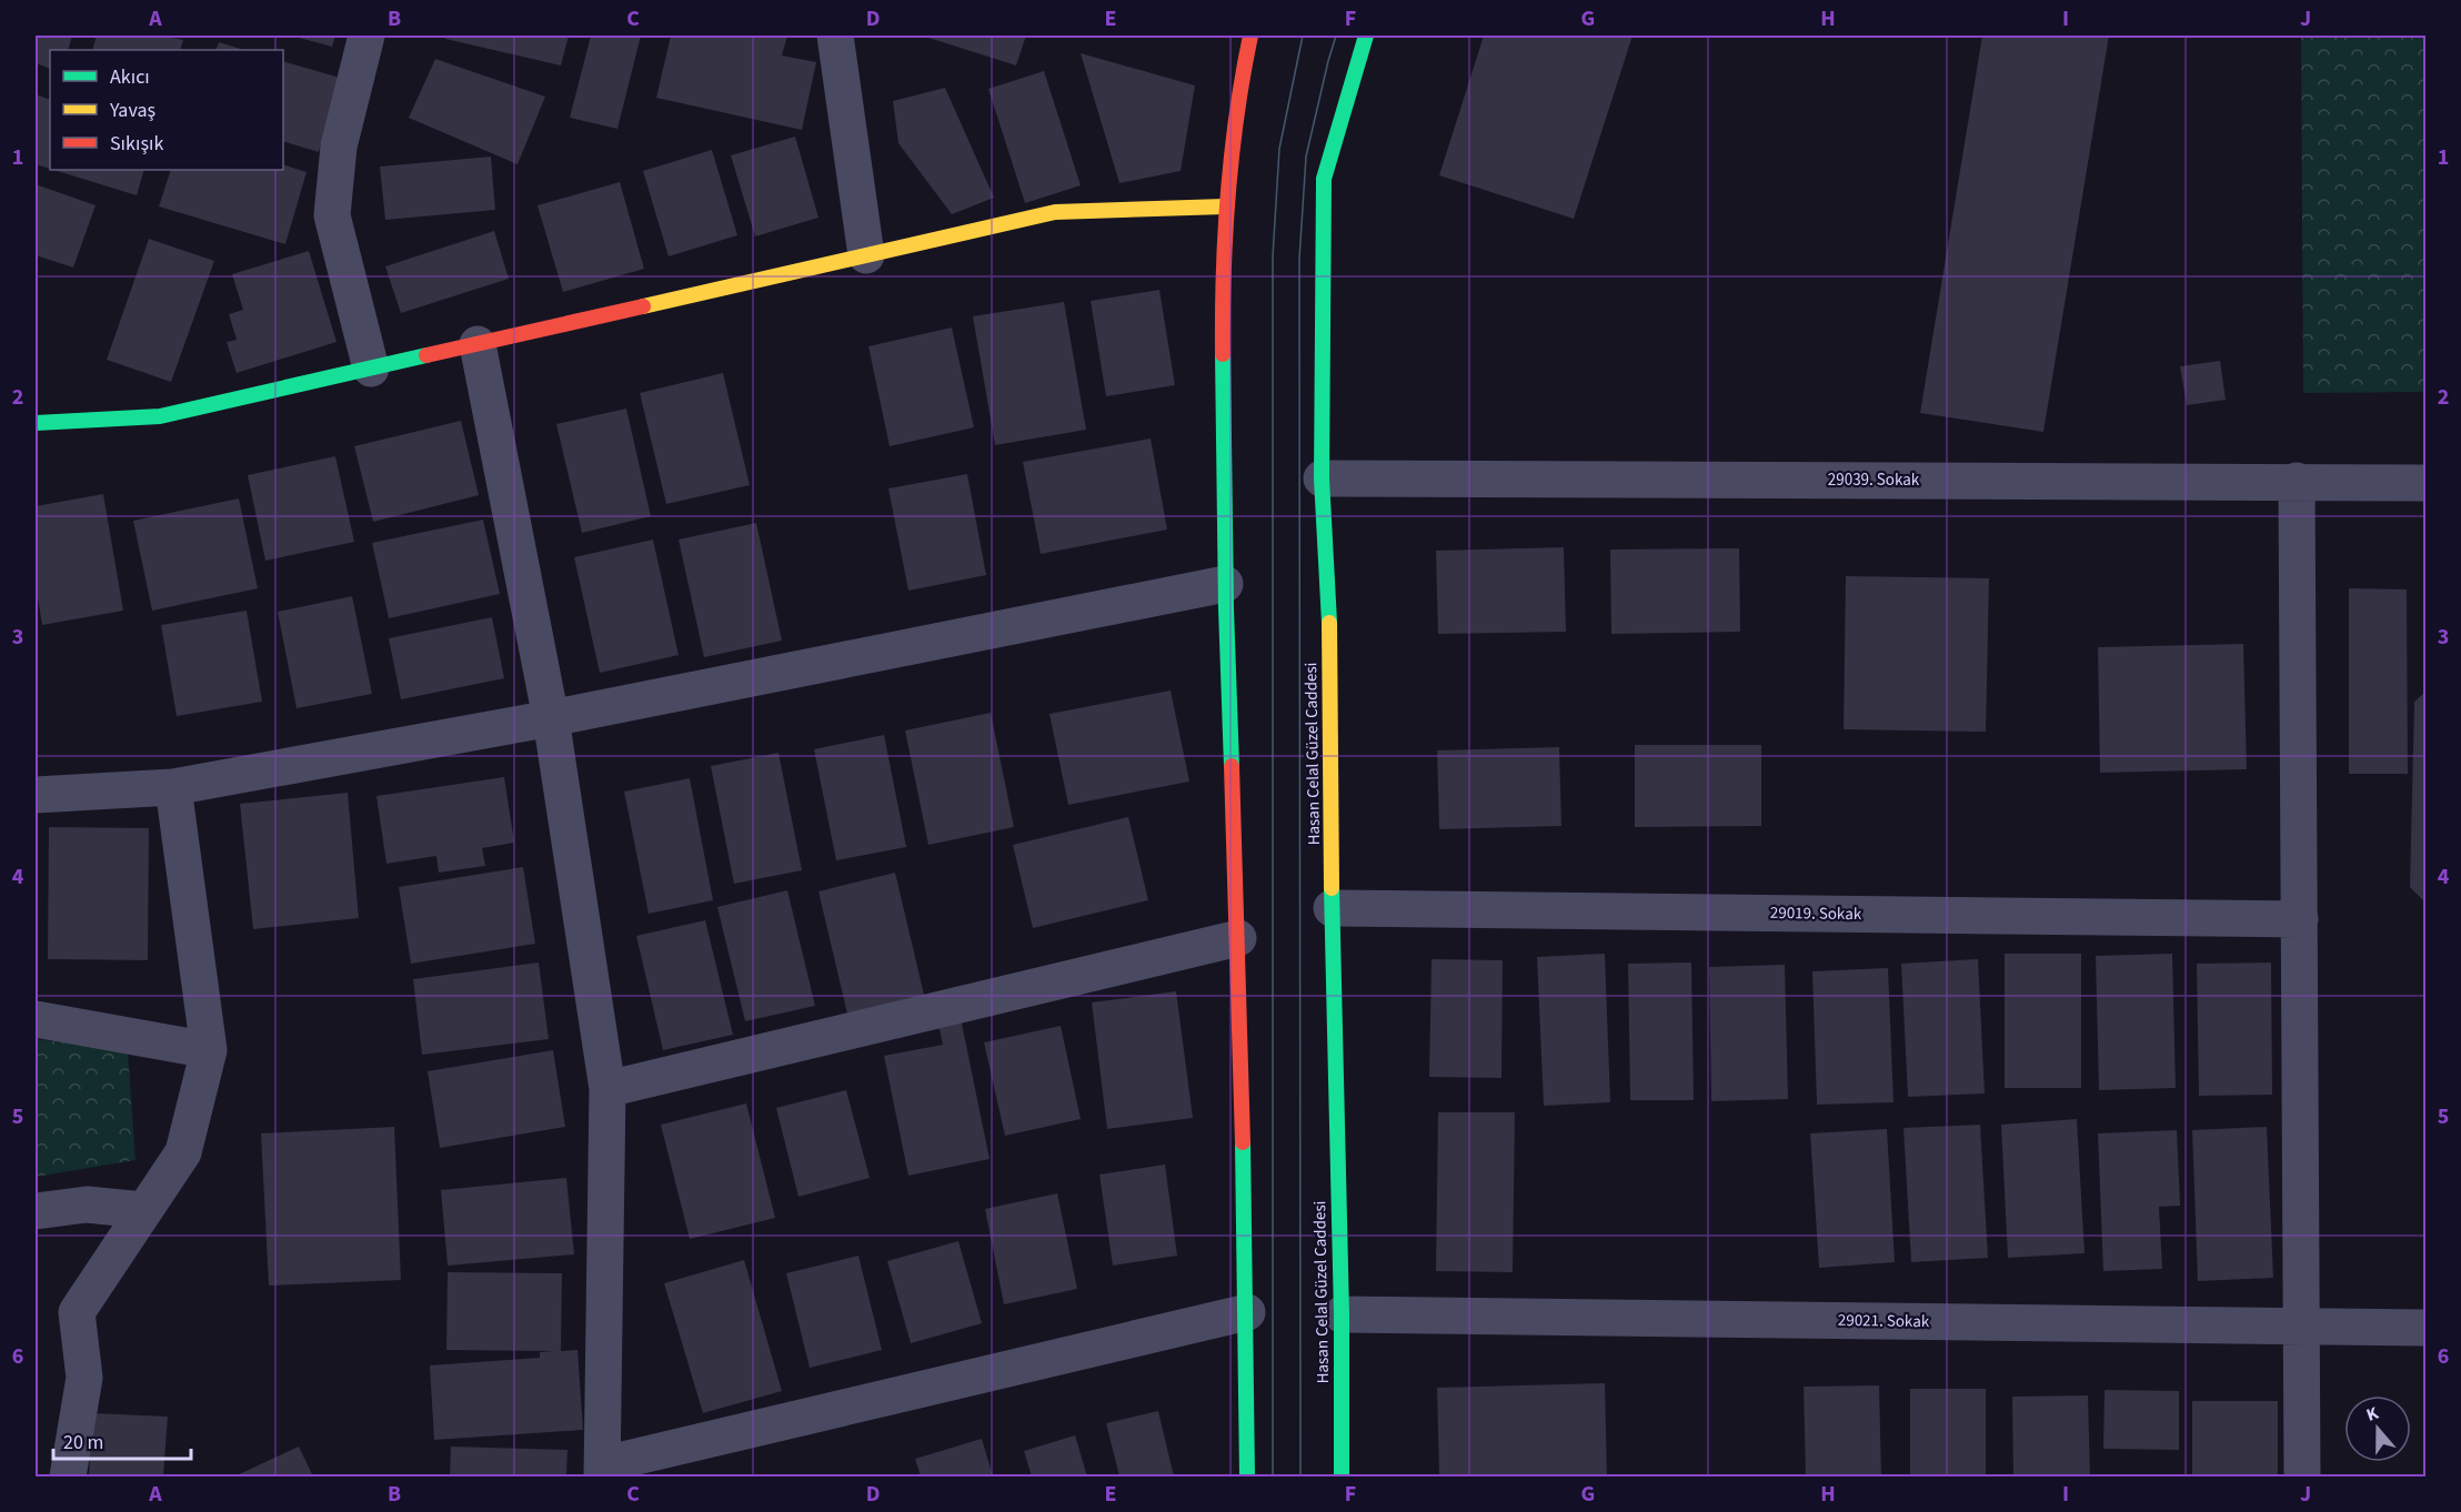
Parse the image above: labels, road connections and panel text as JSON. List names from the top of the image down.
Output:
{
  "streets": {
    "main road": ["Hasan Celal Güzel Caddesi"],
    "street": ["29039. Sokak", "29019. Sokak", "29021. Sokak"]
  },
  "crossings": [
    ["29039. Sokak", "Hasan Celal Güzel Caddesi"],
    ["Hasan Celal Güzel Caddesi", "29019. Sokak"],
    ["Hasan Celal Güzel Caddesi", "29021. Sokak"]
  ],
  "legend": ["Akıcı", "Yavaş", "Sıkışık"],
  "scale_bar": "20 m",
  "north": "top",
  "grid": {
    "columns": [
      "A",
      "B",
      "C",
      "D",
      "E",
      "F",
      "G",
      "H",
      "I",
      "J"
    ],
    "rows": [
      "1",
      "2",
      "3",
      "4",
      "5",
      "6"
    ]
  }
}
